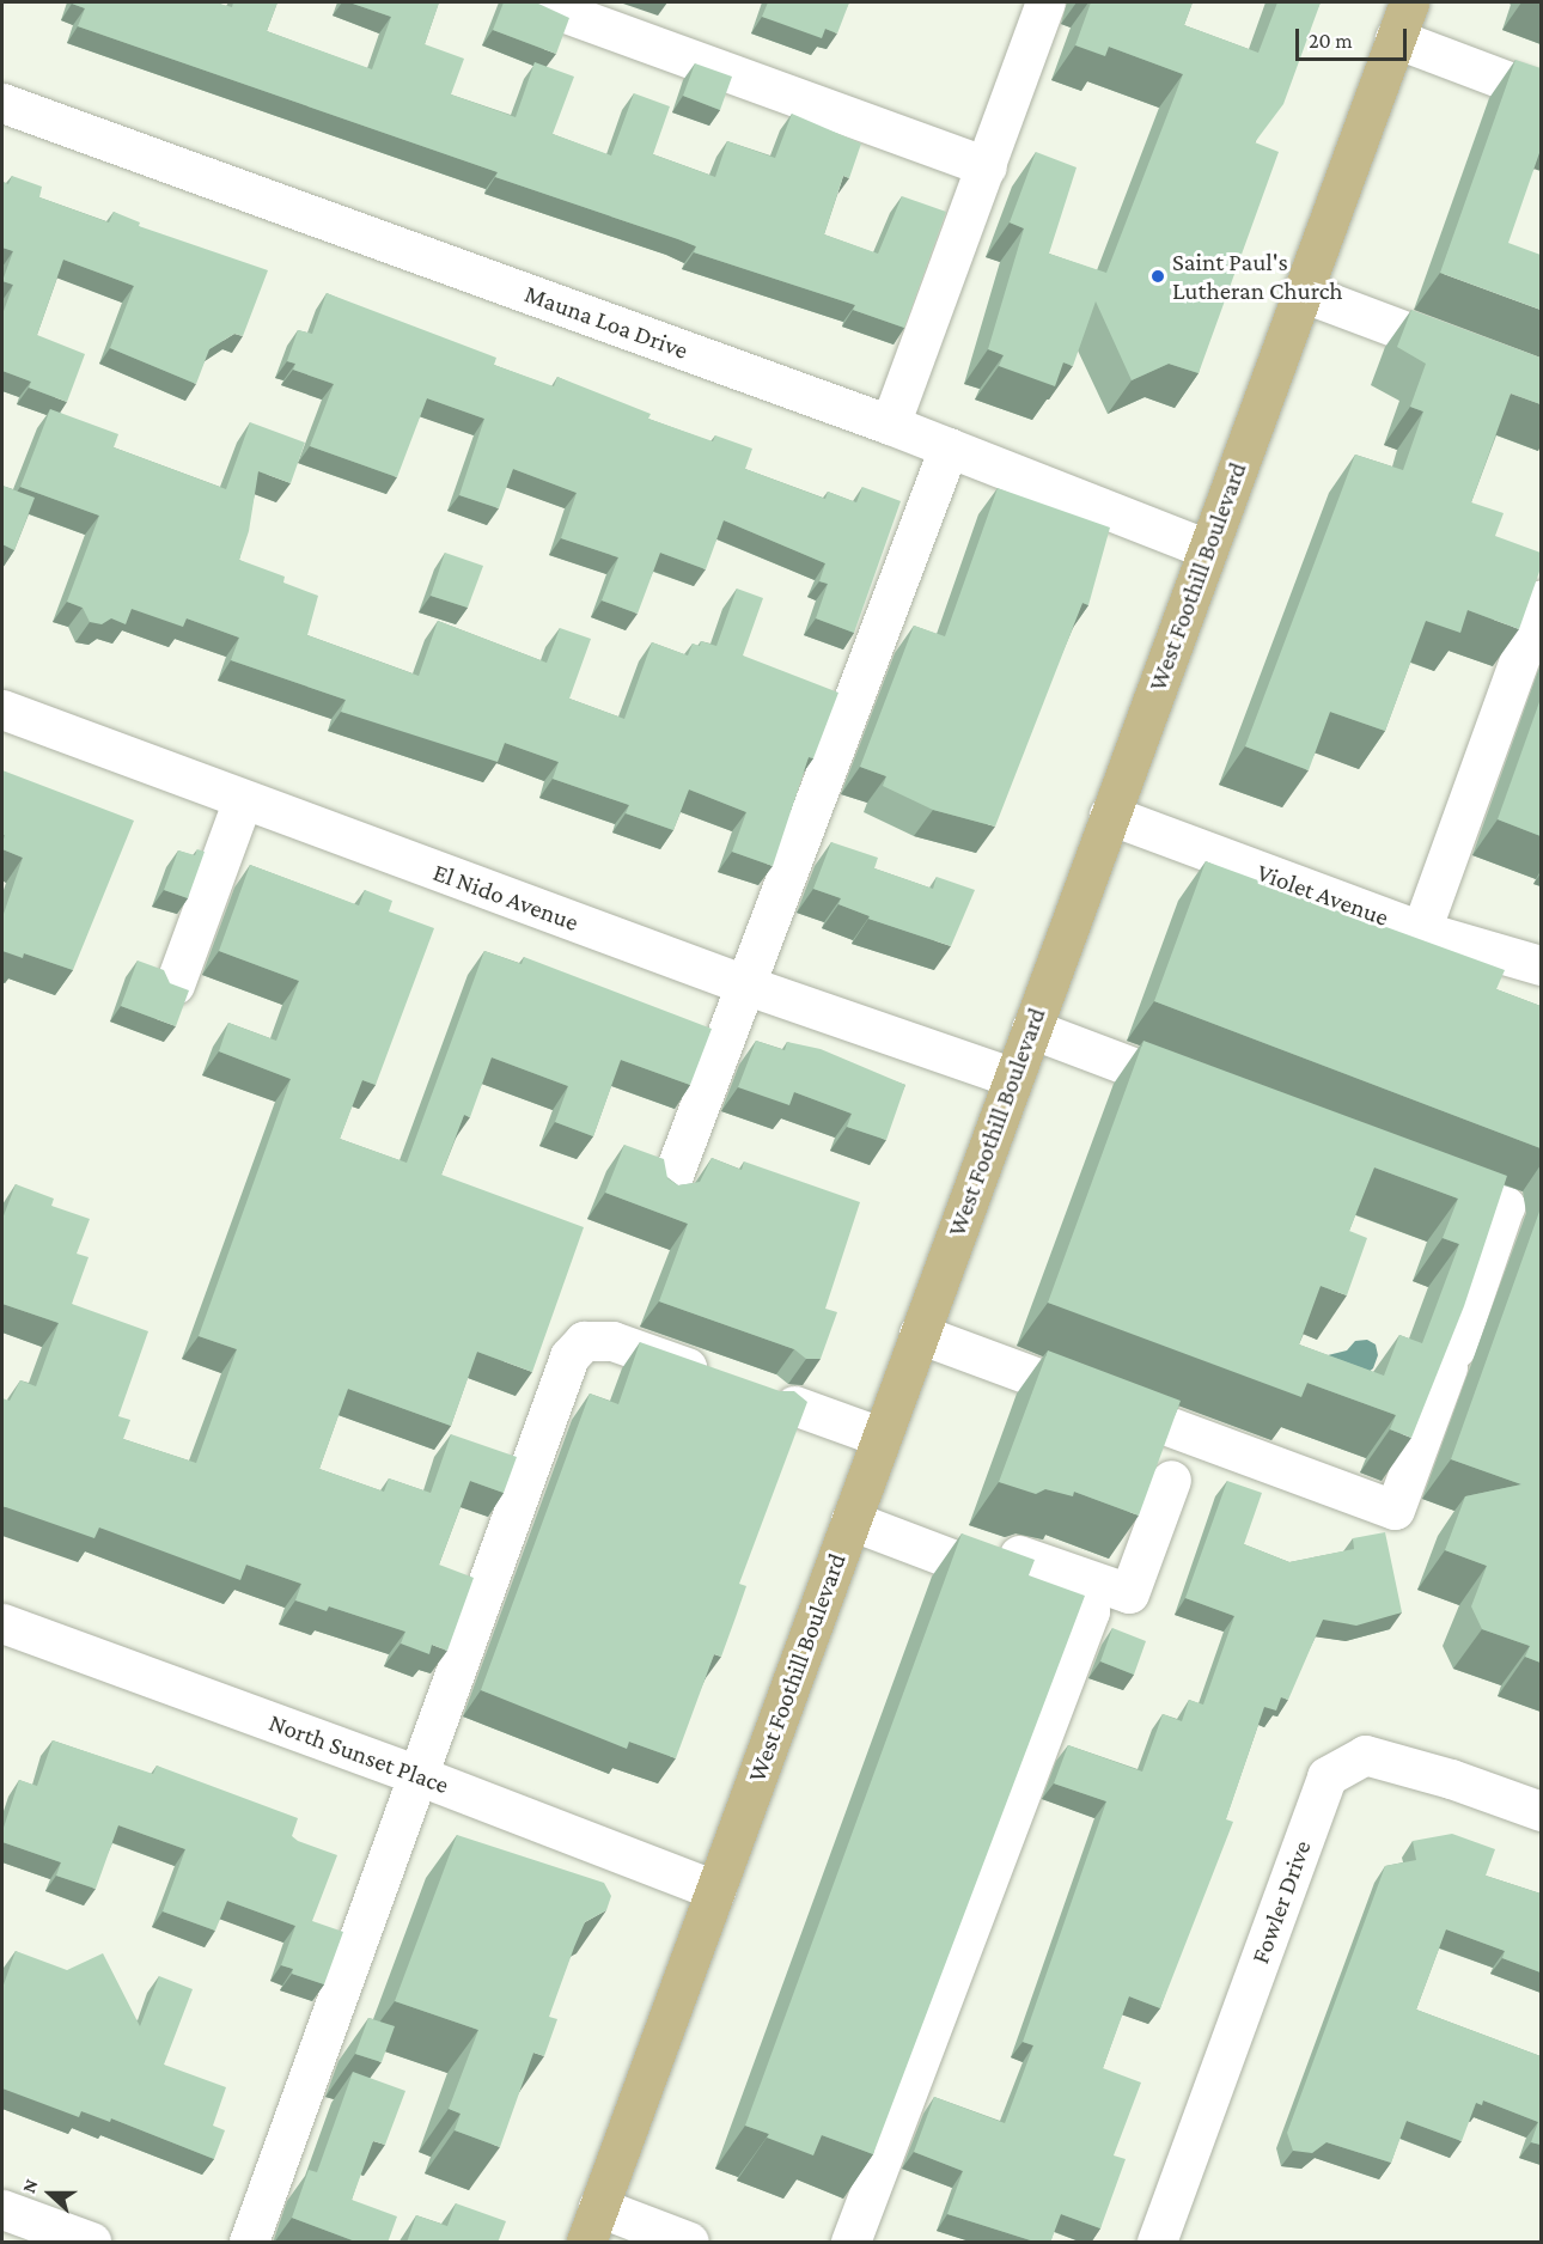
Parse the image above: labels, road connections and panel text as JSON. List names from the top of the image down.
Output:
{
  "streets": {
    "main road": ["West Foothill Boulevard"],
    "street": [
      "Mauna Loa Drive",
      "Violet Avenue",
      "El Nido Avenue",
      "North Sunset Place",
      "Fowler Drive"
    ]
  },
  "crossings": [
    ["Mauna Loa Drive", "West Foothill Boulevard"],
    ["West Foothill Boulevard", "Violet Avenue"],
    ["West Foothill Boulevard", "El Nido Avenue"],
    ["West Foothill Boulevard", "North Sunset Place"]
  ],
  "places": ["Saint Paul's Lutheran Church"],
  "scale_bar": "20 m",
  "north": "left"
}
